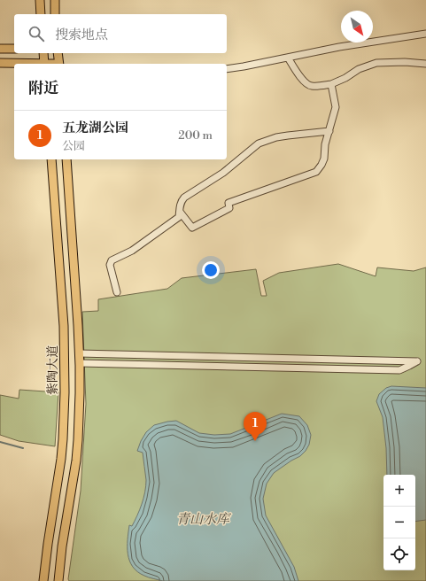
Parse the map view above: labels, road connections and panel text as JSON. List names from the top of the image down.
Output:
{
  "streets": {
    "main road": ["紫陶大道"]
  },
  "water": ["青山水库"],
  "north": "bottom right",
  "page": {
    "search": "搜索地点",
    "heading": "附近",
    "list": [
      {
        "mark": "1",
        "name": "五龙湖公园",
        "note": "公园",
        "value": "200 m"
      }
    ],
    "pins": "1",
    "map_buttons": ["+", "−"]
  }
}
